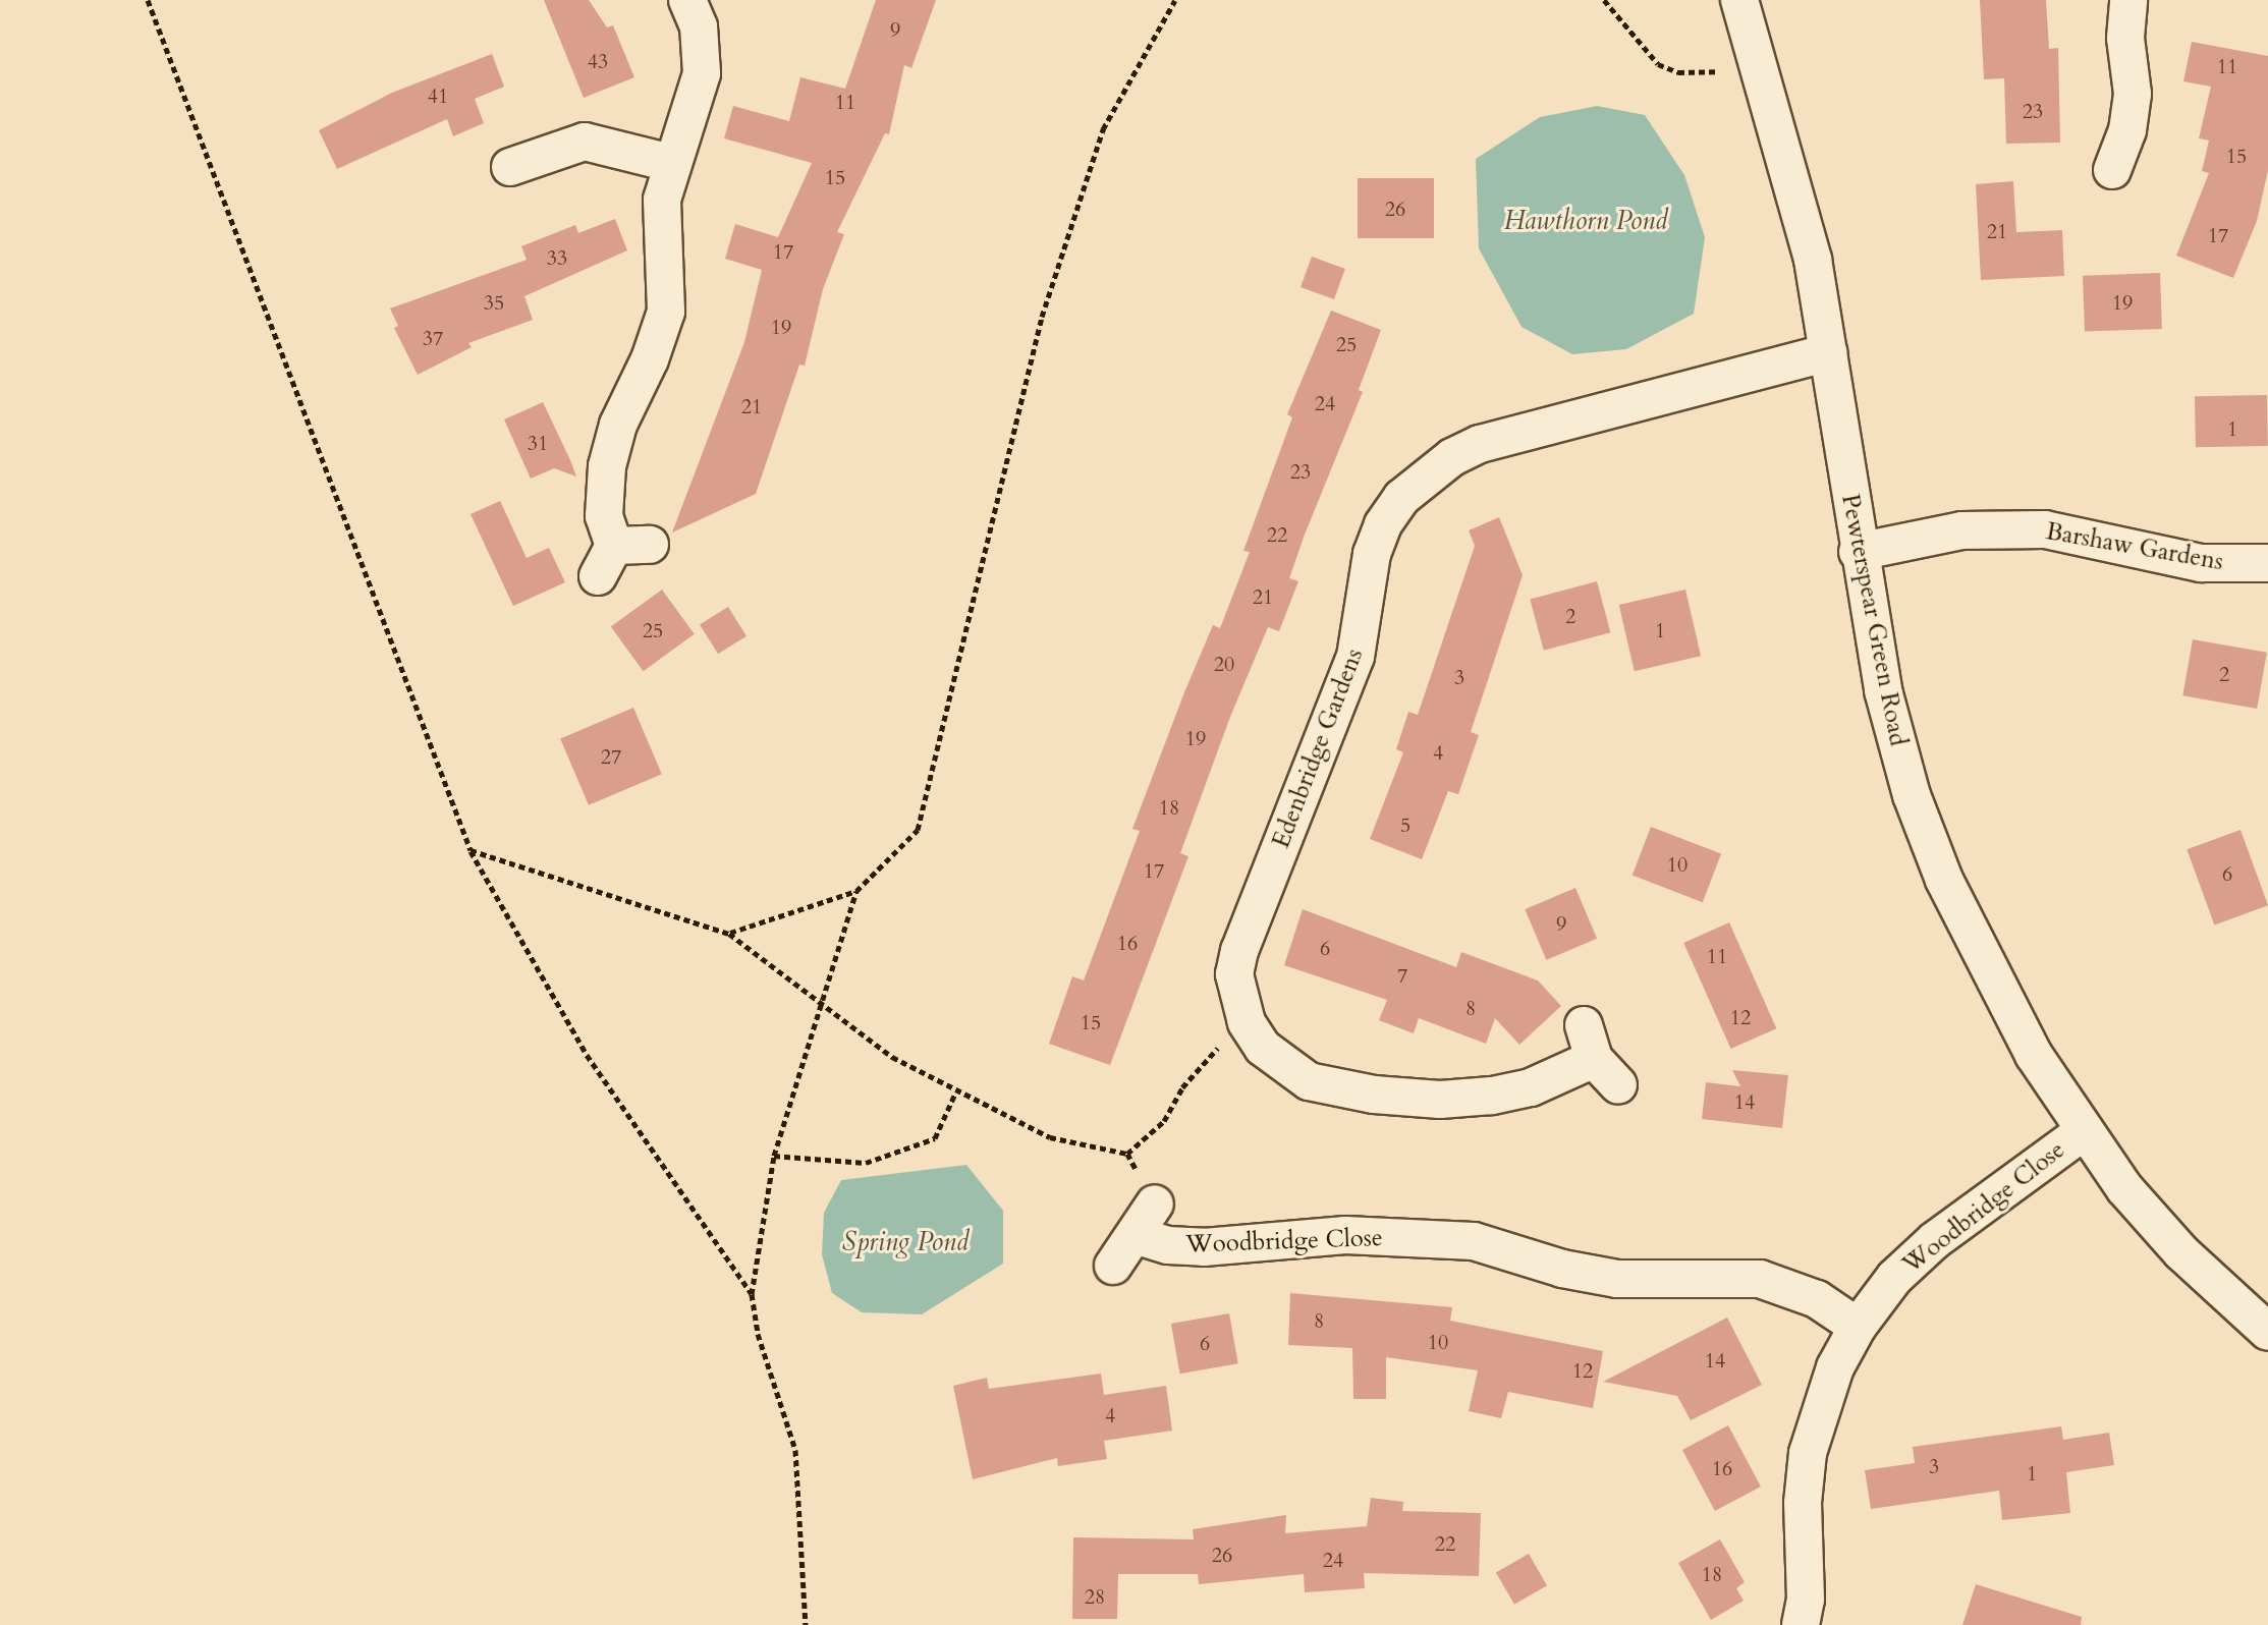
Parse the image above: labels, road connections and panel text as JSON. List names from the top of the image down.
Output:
{
  "streets": {
    "street": [
      "Barshaw Gardens",
      "Pewterspear Green Road",
      "Edenbridge Gardens",
      "Woodbridge Close"
    ]
  },
  "crossings": [
    ["Barshaw Gardens", "Pewterspear Green Road"],
    ["Pewterspear Green Road", "Edenbridge Gardens"],
    ["Pewterspear Green Road", "Woodbridge Close"]
  ],
  "water": ["Hawthorn Pond", "Spring Pond"],
  "house_numbers": [
    "9",
    "43",
    "11",
    "41",
    "11",
    "23",
    "15",
    "15",
    "26",
    "21",
    "17",
    "17",
    "33",
    "35",
    "19",
    "19",
    "37",
    "25",
    "24",
    "21",
    "1",
    "31",
    "23",
    "22",
    "21",
    "2",
    "25",
    "1",
    "20",
    "2",
    "3",
    "19",
    "4",
    "27",
    "18",
    "5",
    "10",
    "17",
    "6",
    "9",
    "16",
    "6",
    "11",
    "7",
    "8",
    "12",
    "15",
    "14",
    "8",
    "10",
    "6",
    "14",
    "12",
    "4",
    "3",
    "16",
    "1",
    "22",
    "26",
    "24",
    "18",
    "28"
  ]
}
